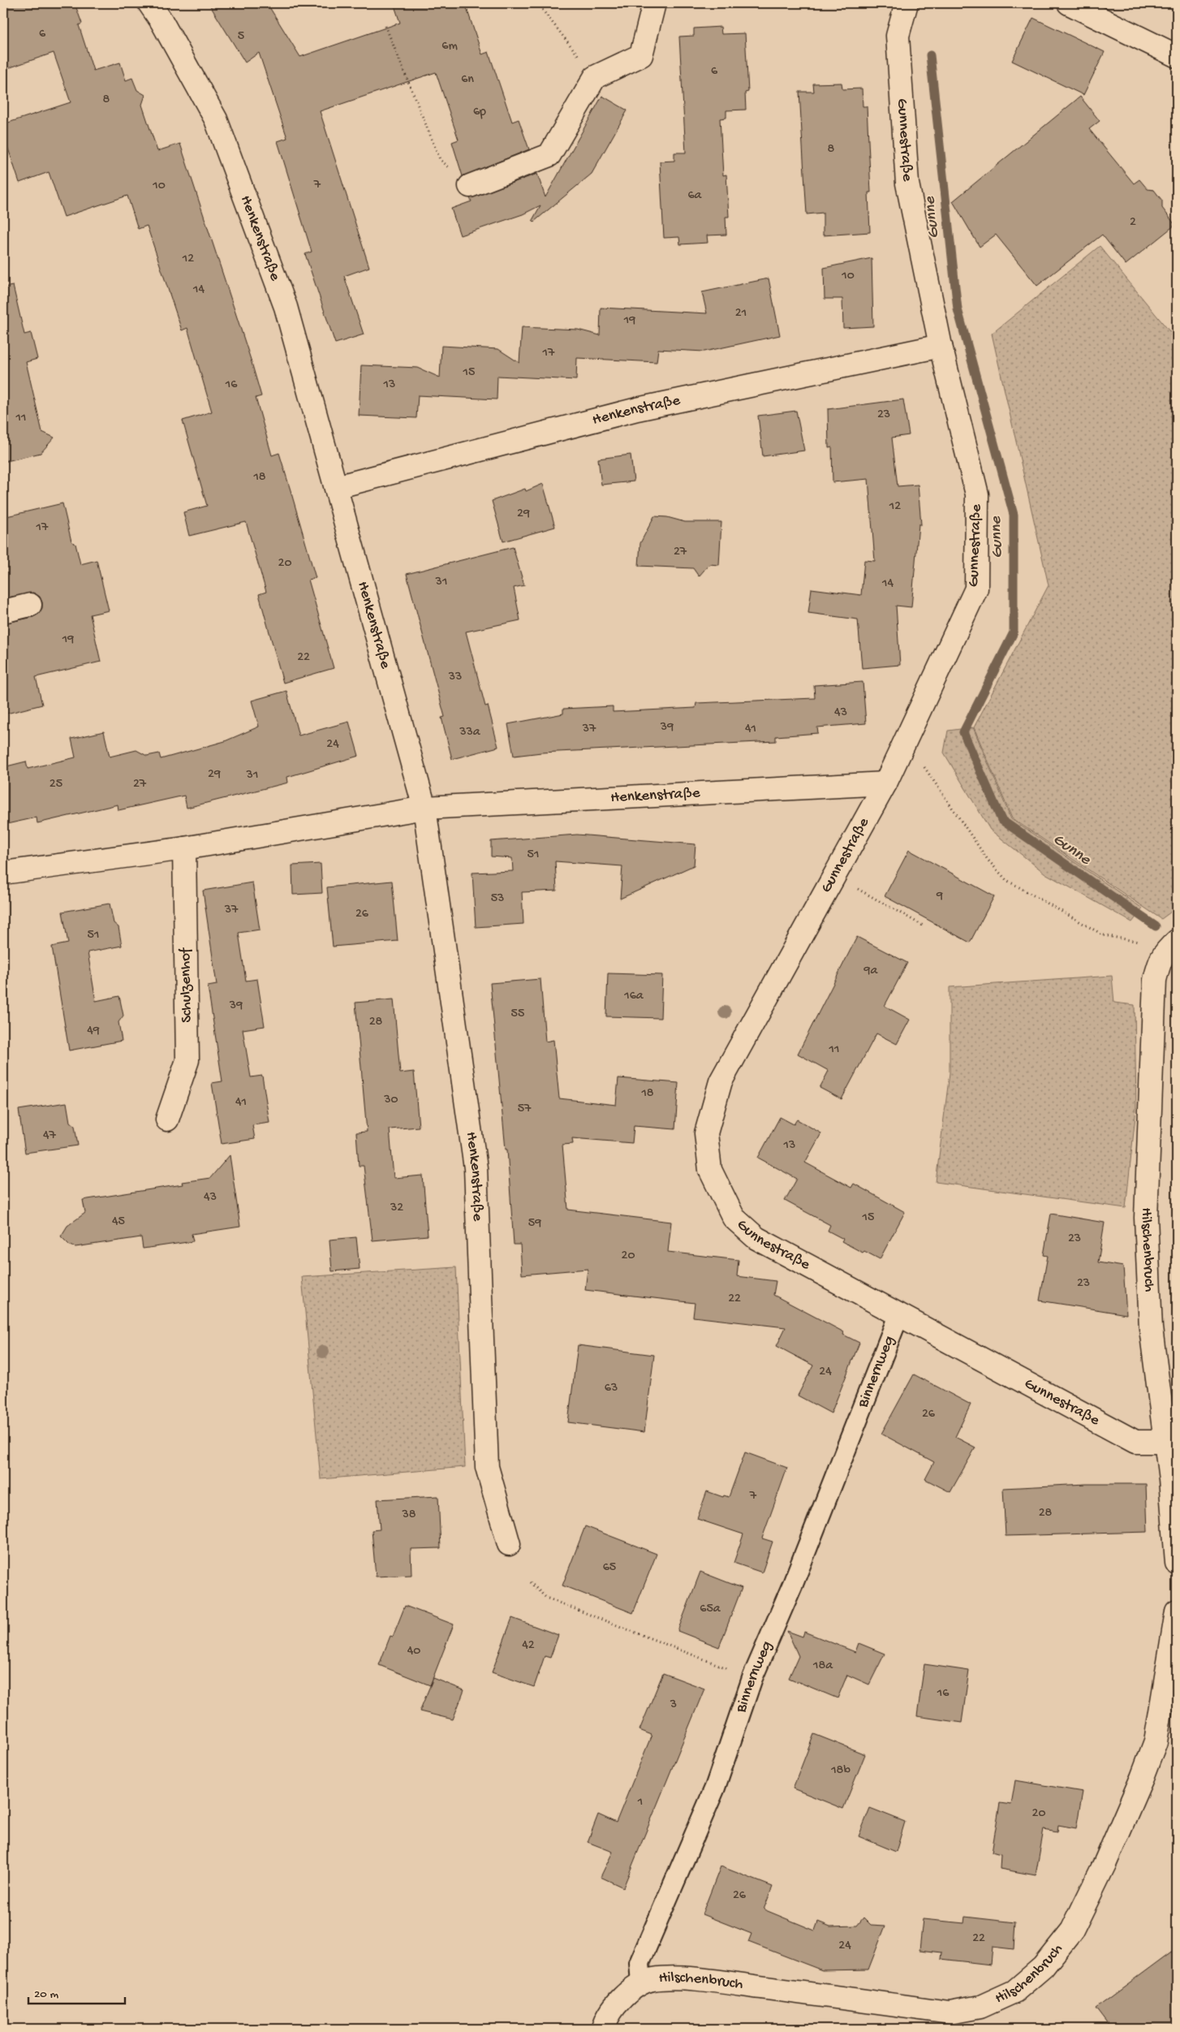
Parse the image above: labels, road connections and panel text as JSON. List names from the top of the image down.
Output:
{
  "streets": {
    "street": [
      "Gunnestraße",
      "Henkenstraße",
      "Schulzenhof",
      "Hilschenbruch"
    ],
    "lane": ["Binnernweg"]
  },
  "crossings": [
    ["Gunnestraße", "Henkenstraße"],
    ["Gunnestraße", "Hilschenbruch"],
    ["Gunnestraße", "Binnernweg"],
    ["Hilschenbruch", "Binnernweg"]
  ],
  "water": ["Gunne"],
  "house_numbers": [
    "6",
    "5",
    "6m",
    "6",
    "6n",
    "8",
    "6p",
    "8",
    "7",
    "10",
    "6a",
    "2",
    "12",
    "10",
    "14",
    "21",
    "19",
    "17",
    "15",
    "16",
    "13",
    "23",
    "11",
    "18",
    "12",
    "29",
    "17",
    "27",
    "20",
    "31",
    "14",
    "19",
    "22",
    "33",
    "43",
    "39",
    "37",
    "41",
    "33a",
    "24",
    "29",
    "31",
    "25",
    "27",
    "51",
    "9",
    "53",
    "37",
    "26",
    "51",
    "9a",
    "16a",
    "39",
    "55",
    "28",
    "49",
    "11",
    "18",
    "30",
    "41",
    "57",
    "47",
    "13",
    "43",
    "32",
    "15",
    "45",
    "59",
    "23",
    "20",
    "23",
    "22",
    "24",
    "63",
    "26",
    "7",
    "28",
    "38",
    "65",
    "65a",
    "42",
    "40",
    "18a",
    "16",
    "3",
    "18b",
    "1",
    "20",
    "26",
    "22",
    "24"
  ],
  "scale_bar": "20 m"
}
